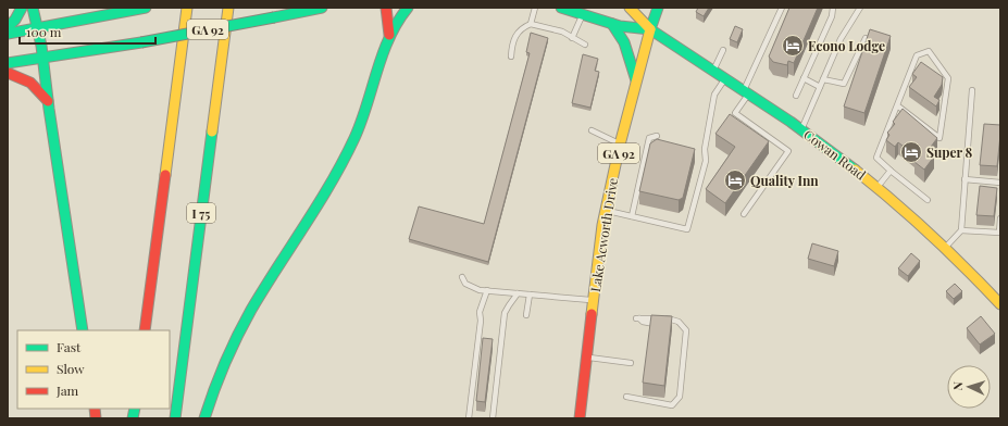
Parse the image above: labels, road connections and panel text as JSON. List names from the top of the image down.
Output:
{
  "streets": {
    "main road": [
      "GA 92",
      "Cowan Road",
      "I 75",
      "Lake Acworth Drive"
    ]
  },
  "crossings": [
    ["Cowan Road", "Lake Acworth Drive"]
  ],
  "places": {
    "hotel": ["Econo Lodge", "Super 8", "Quality Inn"]
  },
  "legend": ["Fast", "Slow", "Jam"],
  "scale_bar": "100 m",
  "north": "left"
}
